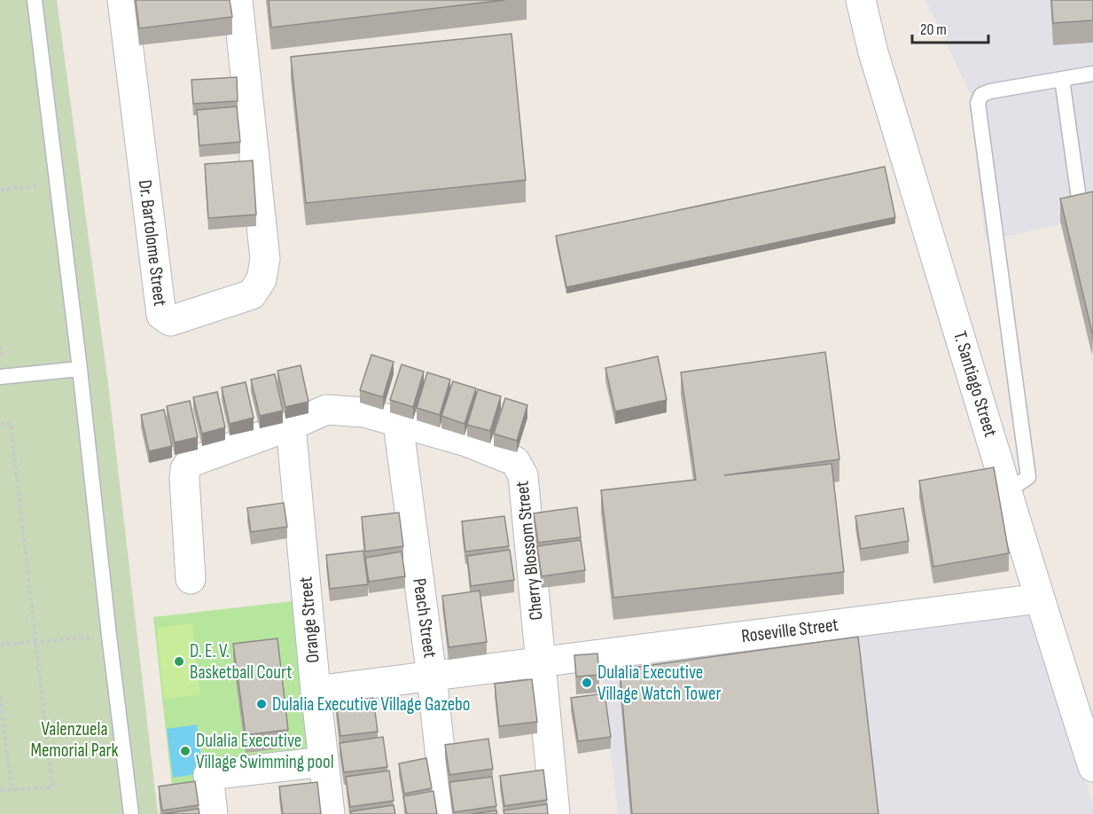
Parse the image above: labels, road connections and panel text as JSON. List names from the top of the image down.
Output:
{
  "streets": {
    "street": [
      "Dr. Bartolome Street",
      "T. Santiago Street",
      "Cherry Blossom Street",
      "Peach Street",
      "Orange Street",
      "Roseville Street"
    ]
  },
  "crossings": [
    ["T. Santiago Street", "Roseville Street"],
    ["Cherry Blossom Street", "Peach Street"],
    ["Cherry Blossom Street", "Orange Street"],
    ["Cherry Blossom Street", "Roseville Street"],
    ["Peach Street", "Roseville Street"],
    ["Orange Street", "Roseville Street"]
  ],
  "parks": ["Valenzuela Memorial Park"],
  "places": [
    "D. E. V. Basketball Court",
    "Dulalia Executive Village Watch Tower",
    "Dulalia Executive Village Gazebo",
    "Dulalia Executive Village Swimming pool"
  ],
  "scale_bar": "20 m"
}
